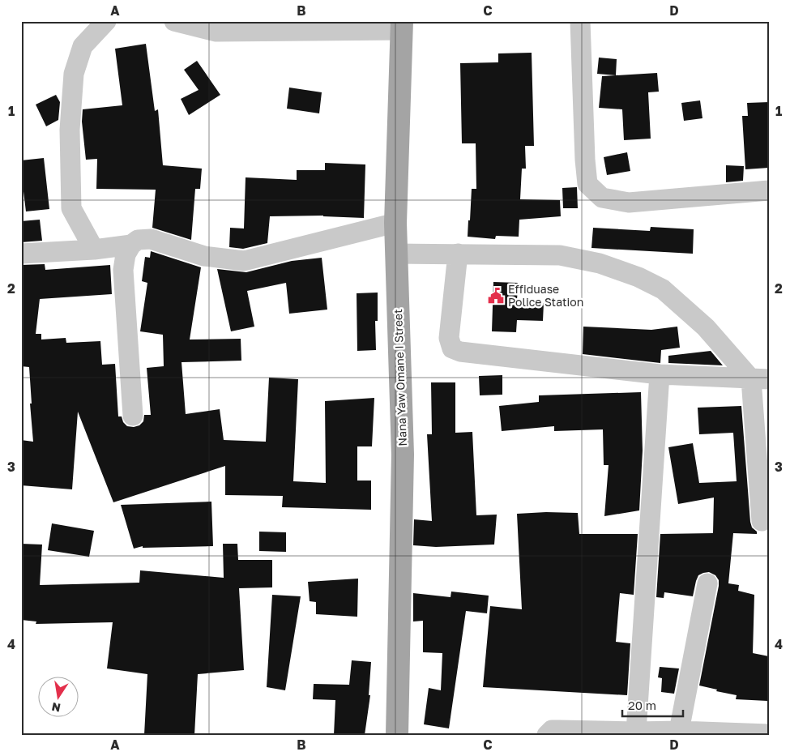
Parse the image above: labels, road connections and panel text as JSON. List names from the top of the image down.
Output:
{
  "streets": {
    "main road": ["Nana Yaw Omane I Street"]
  },
  "places": {
    "public building": ["Effiduase Police Station"]
  },
  "scale_bar": "20 m",
  "north": "bottom",
  "grid": {
    "columns": [
      "A",
      "B",
      "C",
      "D"
    ],
    "rows": [
      "1",
      "2",
      "3",
      "4"
    ]
  }
}
